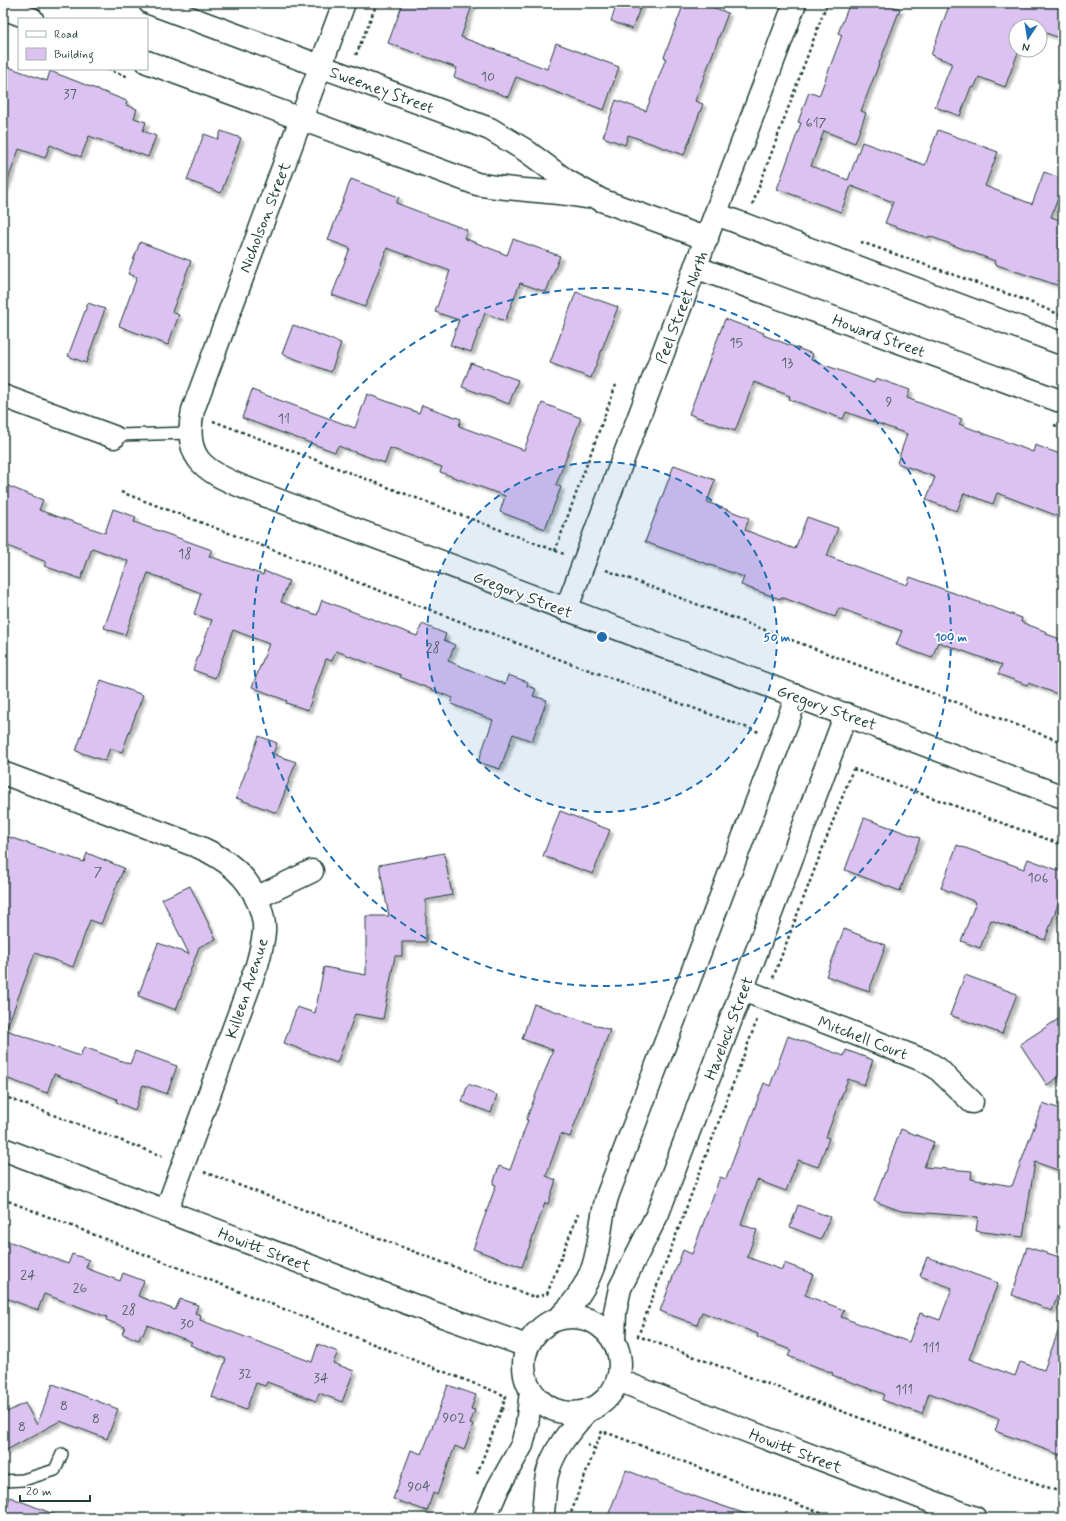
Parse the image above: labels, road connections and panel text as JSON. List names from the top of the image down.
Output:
{
  "streets": {
    "street": [
      "Sweeney Street",
      "Nicholson Street",
      "Peel Street North",
      "Howard Street",
      "Gregory Street",
      "Killeen Avenue",
      "Havelock Street",
      "Mitchell Court",
      "Howitt Street"
    ]
  },
  "crossings": [
    ["Sweeney Street", "Nicholson Street"],
    ["Sweeney Street", "Peel Street North"],
    ["Nicholson Street", "Gregory Street"],
    ["Peel Street North", "Howard Street"],
    ["Peel Street North", "Gregory Street"],
    ["Gregory Street", "Havelock Street"],
    ["Killeen Avenue", "Howitt Street"],
    ["Havelock Street", "Mitchell Court"],
    ["Havelock Street", "Howitt Street"]
  ],
  "house_numbers": [
    "10",
    "37",
    "617",
    "15",
    "13",
    "9",
    "11",
    "18",
    "28",
    "7",
    "106",
    "24",
    "26",
    "28",
    "30",
    "111",
    "32",
    "34",
    "111",
    "8",
    "902",
    "8",
    "8",
    "904"
  ],
  "legend": ["Road", "Building"],
  "scale_bar": "20 m",
  "north": "bottom",
  "rings": ["50 m", "100 m"]
}
